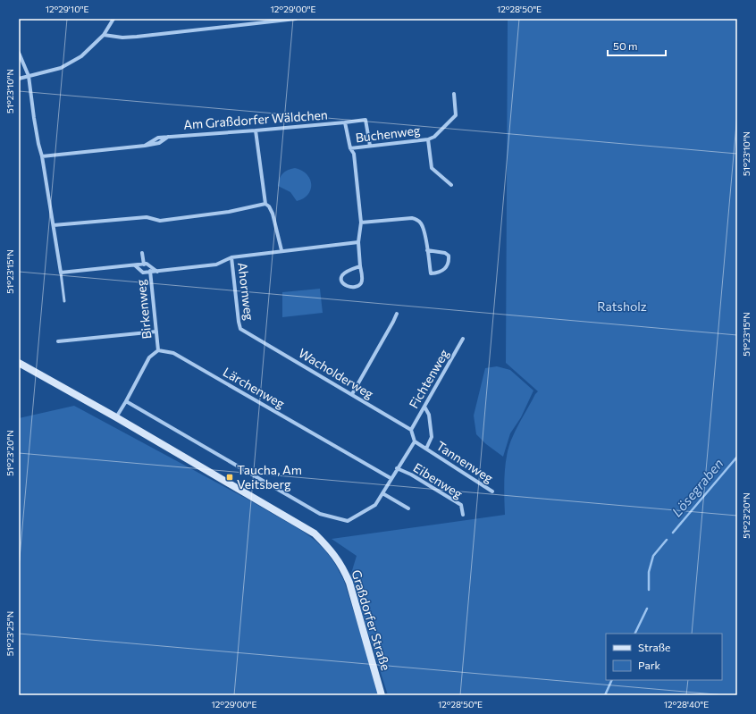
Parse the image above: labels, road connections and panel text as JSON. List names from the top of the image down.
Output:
{
  "streets": {
    "street": [
      "Am Graßdorfer Wäldchen",
      "Buchenweg",
      "Ahornweg",
      "Birkenweg",
      "Wacholderweg",
      "Fichtenweg",
      "Lärchenweg",
      "Tannenweg",
      "Eibenweg",
      "Graßdorfer Straße"
    ]
  },
  "crossings": [
    ["Am Graßdorfer Wäldchen", "Buchenweg"],
    ["Ahornweg", "Wacholderweg"],
    ["Birkenweg", "Lärchenweg"],
    ["Wacholderweg", "Fichtenweg"],
    ["Fichtenweg", "Tannenweg"]
  ],
  "water": ["Lösegraben"],
  "parks": ["Ratsholz"],
  "places": {
    "transit": ["Taucha, Am Veitsberg"]
  },
  "legend": ["Straße", "Park"],
  "scale_bar": "50 m",
  "coordinates": [
    "12°29'10\"E",
    "12°29'00\"E",
    "12°28'50\"E",
    "51°23'10\"N",
    "51°23'15\"N",
    "51°23'20\"N",
    "51°23'25\"N",
    "12°28'40\"E"
  ]
}
